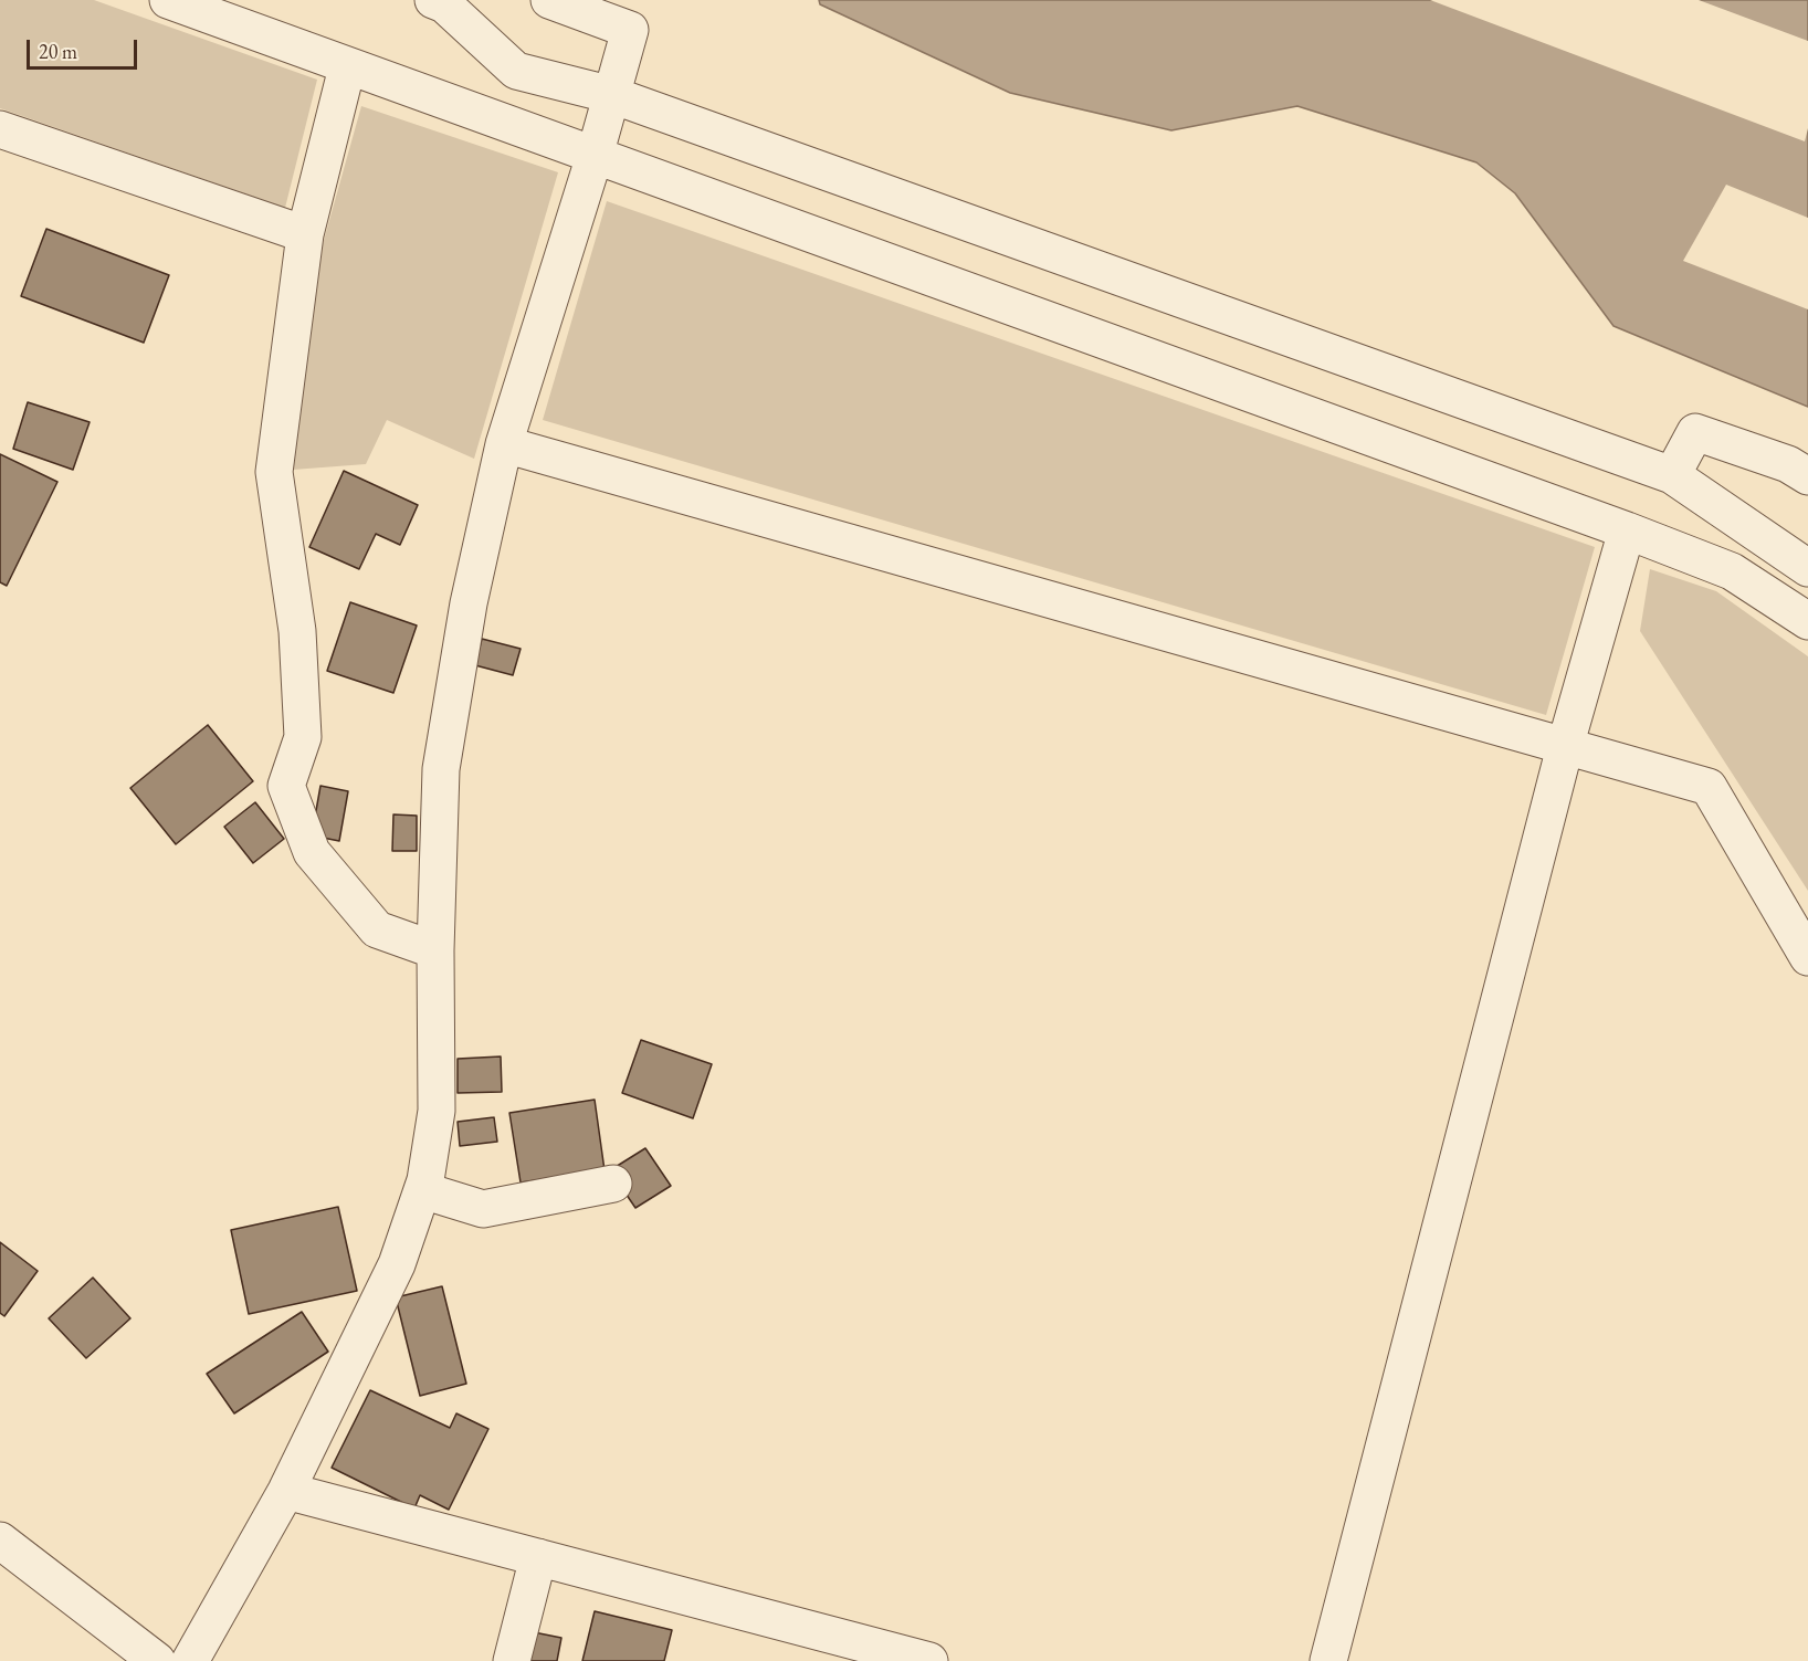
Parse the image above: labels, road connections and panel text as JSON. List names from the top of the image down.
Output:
{
  "scale_bar": "20 m"
}
